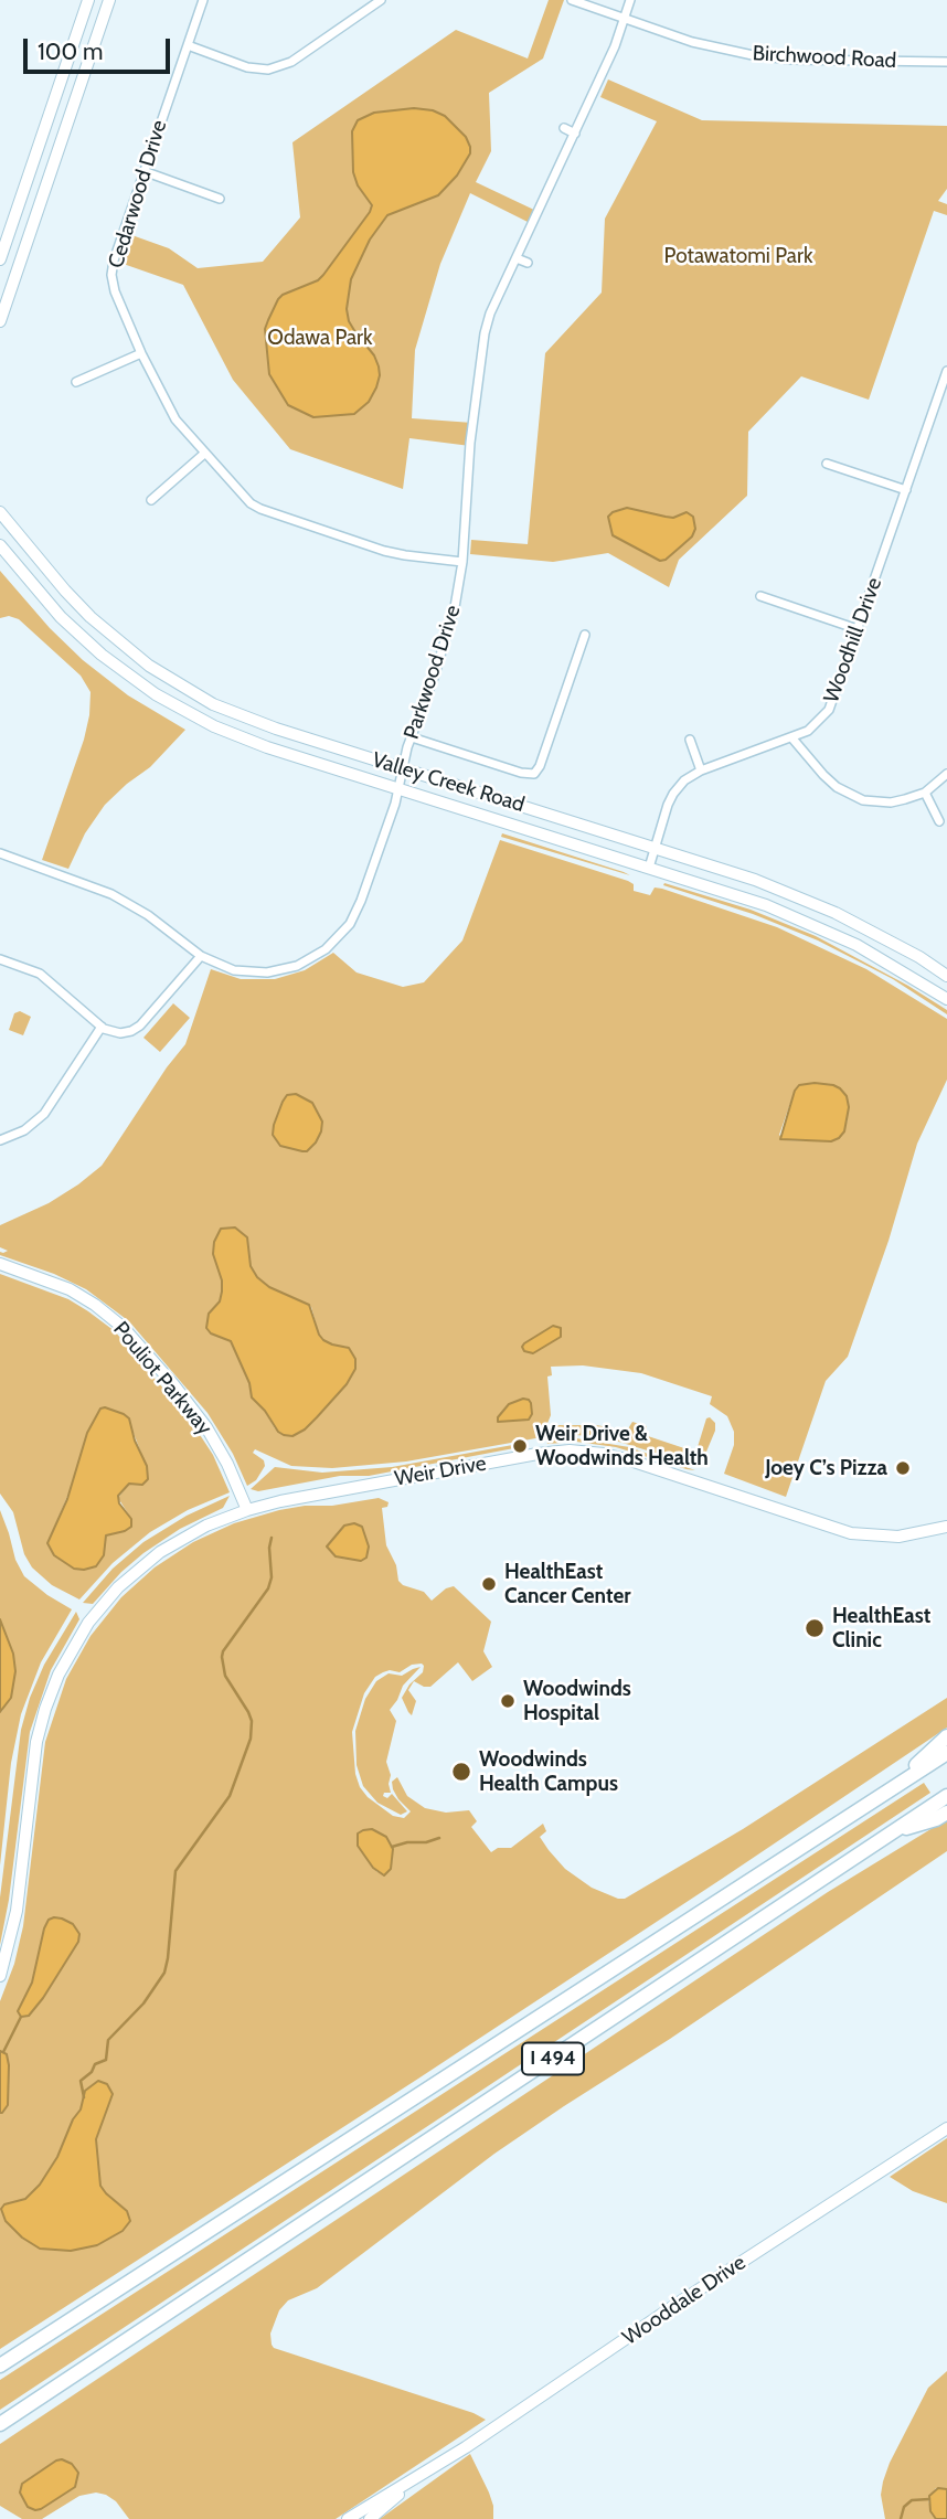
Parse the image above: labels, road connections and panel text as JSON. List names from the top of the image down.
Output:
{
  "streets": {
    "highway": ["I 494"],
    "main road": [
      "Valley Creek Road",
      "Pouliot Parkway",
      "Weir Drive",
      "Wooddale Drive"
    ],
    "street": [
      "Birchwood Road",
      "Cedarwood Drive",
      "Woodhill Drive",
      "Parkwood Drive"
    ]
  },
  "crossings": [
    ["Birchwood Road", "Parkwood Drive"],
    ["Cedarwood Drive", "Parkwood Drive"],
    ["Woodhill Drive", "Valley Creek Road"],
    ["Parkwood Drive", "Valley Creek Road"],
    ["Pouliot Parkway", "Weir Drive"]
  ],
  "parks": ["Potawatomi Park", "Odawa Park"],
  "places": [
    "Weir Drive & Woodwinds Health",
    "Joey C’s Pizza",
    "HealthEast Cancer Center",
    "HealthEast Clinic",
    "Woodwinds Hospital",
    "Woodwinds Health Campus"
  ],
  "scale_bar": "100 m"
}
